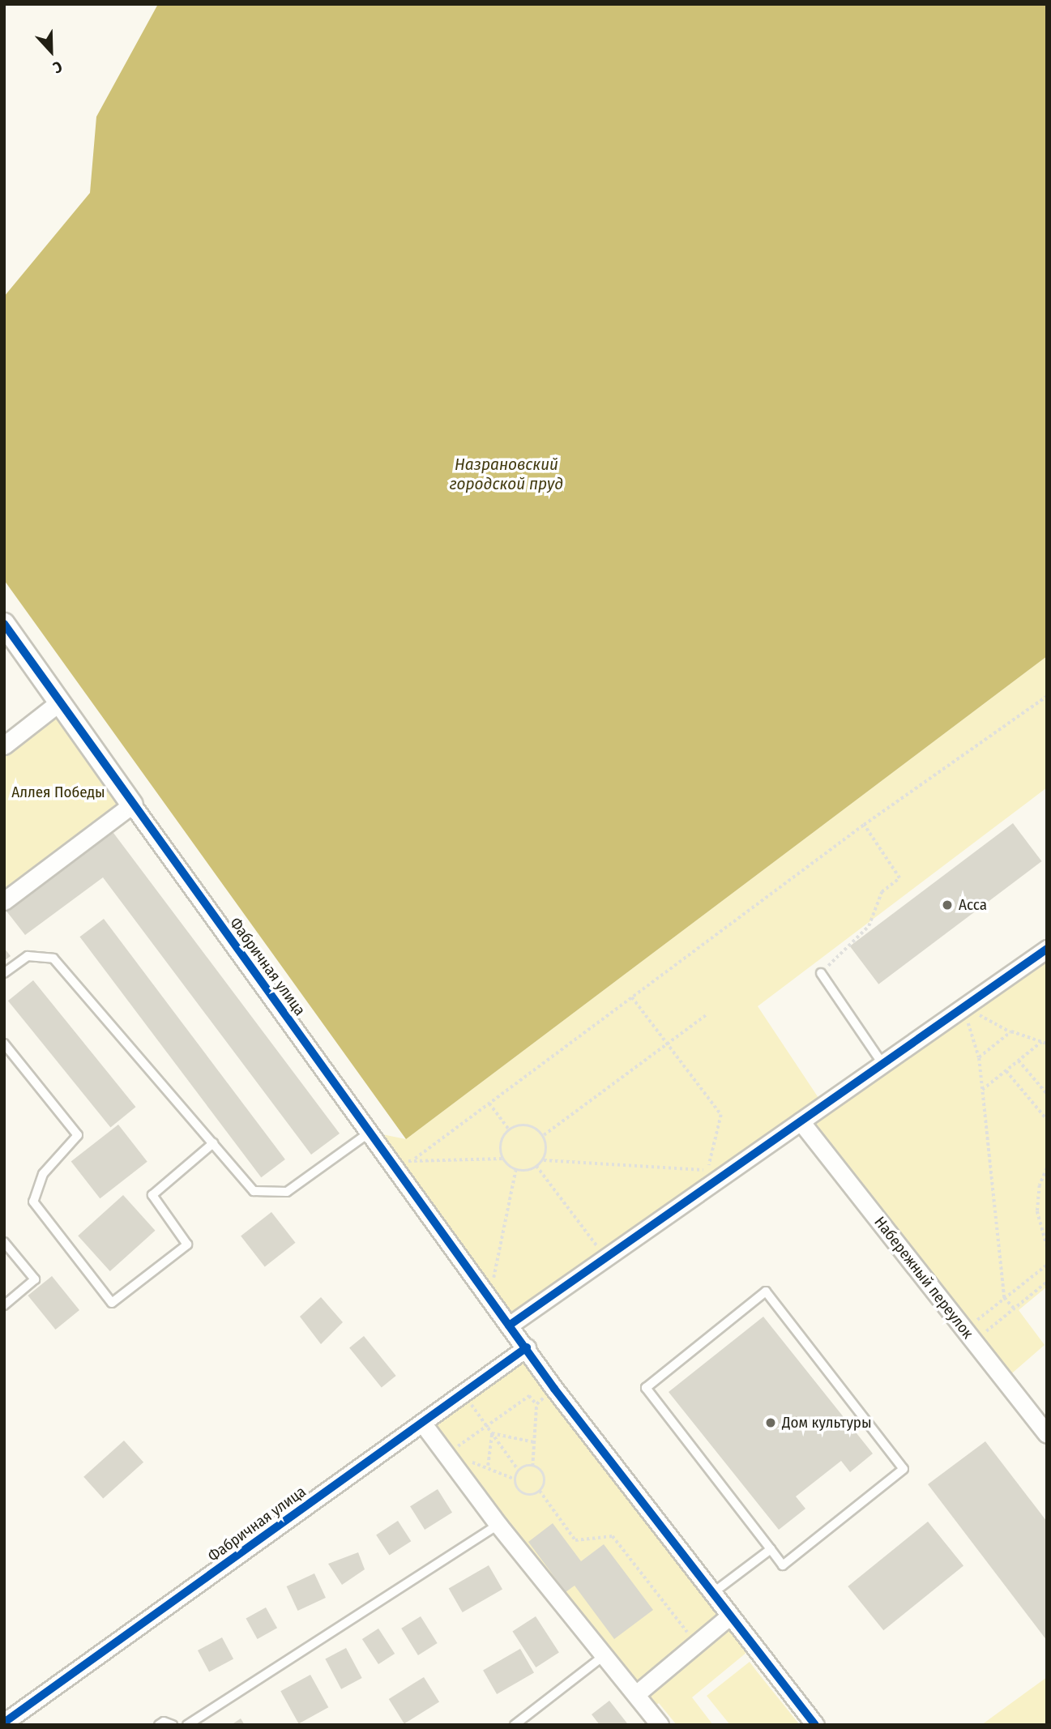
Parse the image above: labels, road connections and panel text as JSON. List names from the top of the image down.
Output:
{
  "streets": {
    "street": ["Фабричная улица", "Набережный переулок"]
  },
  "water": ["Назрановский городской пруд"],
  "parks": ["Аллея Победы"],
  "places": ["Асса", "Дом культуры"],
  "north": "bottom"
}
